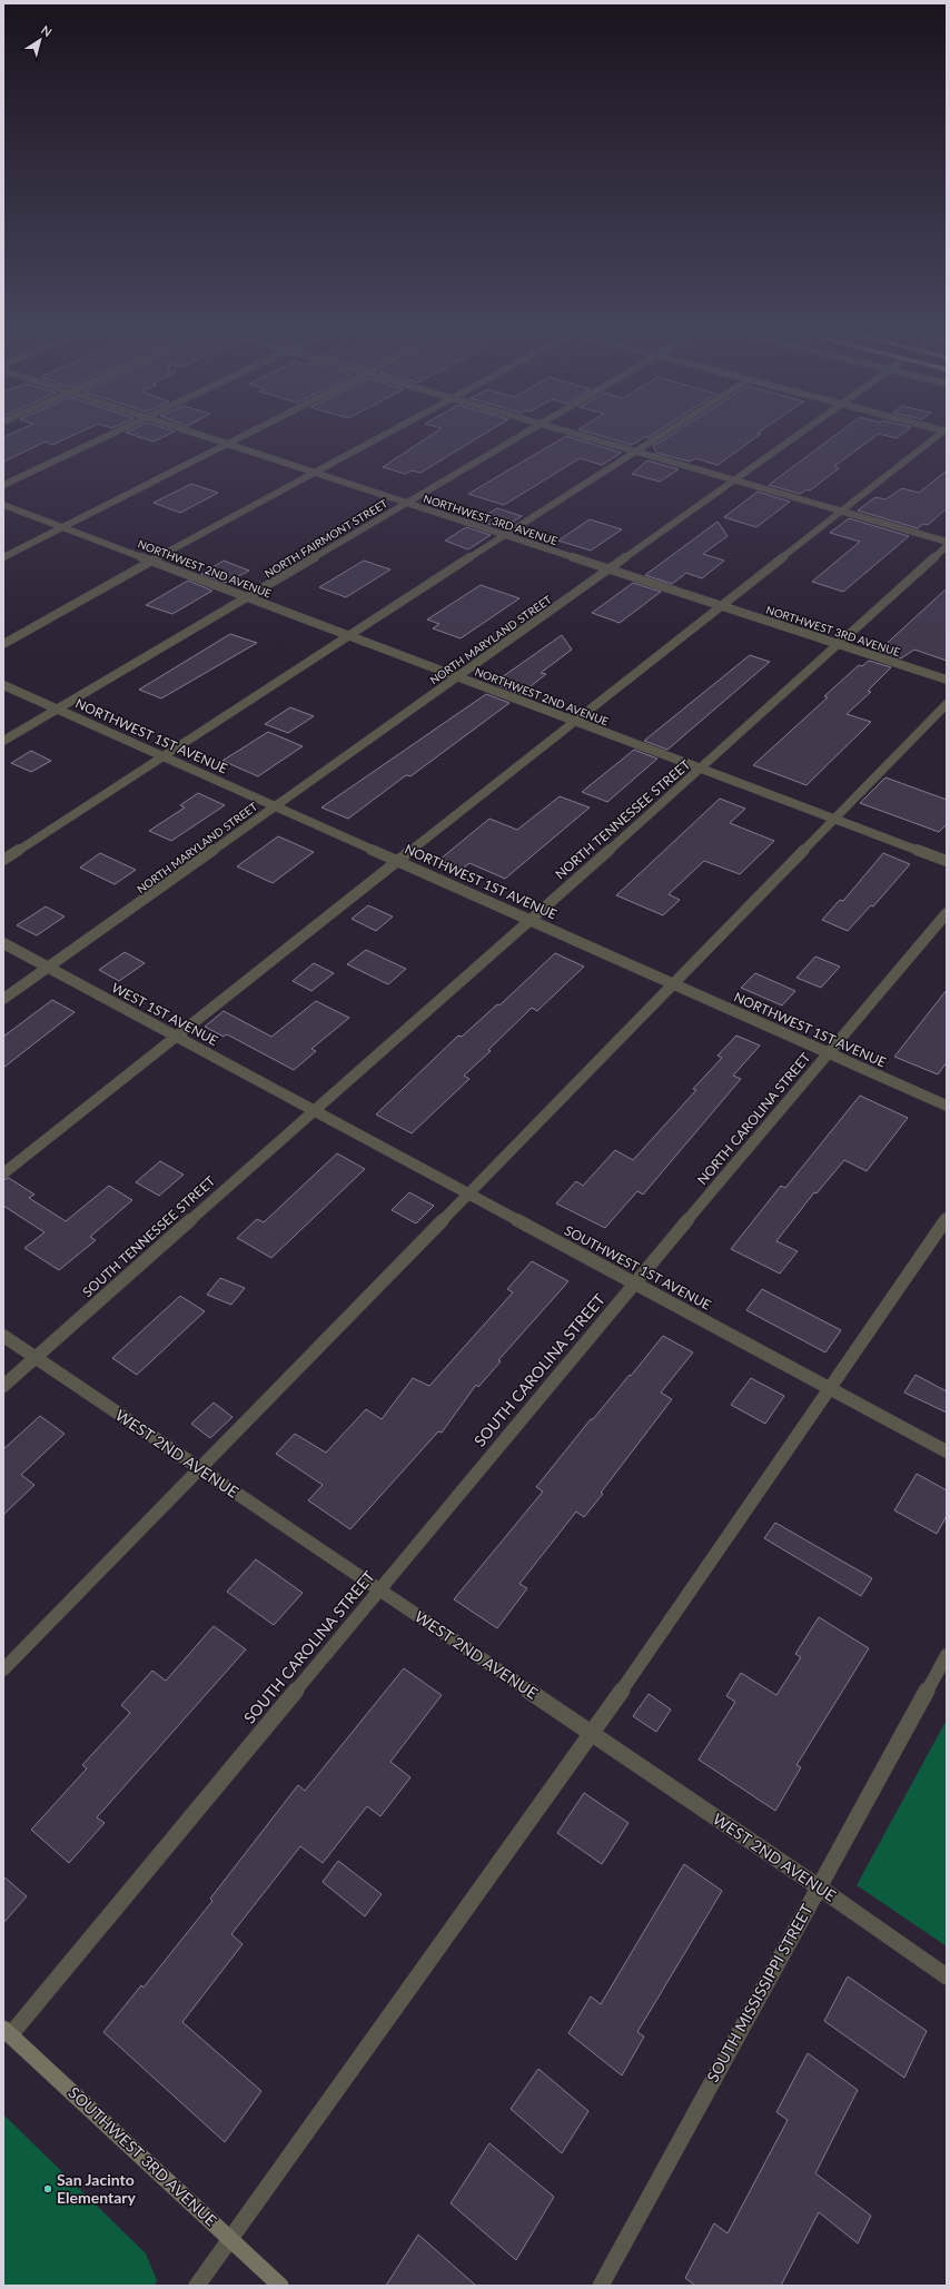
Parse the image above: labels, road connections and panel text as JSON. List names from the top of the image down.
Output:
{
  "streets": {
    "main road": ["SOUTHWEST 3RD AVENUE"],
    "street": [
      "NORTHWEST 3RD AVENUE",
      "NORTH FAIRMONT STREET",
      "NORTHWEST 2ND AVENUE",
      "NORTH MARYLAND STREET",
      "NORTHWEST 1ST AVENUE",
      "NORTH TENNESSEE STREET",
      "WEST 1ST AVENUE",
      "NORTH CAROLINA STREET",
      "SOUTH TENNESSEE STREET",
      "SOUTHWEST 1ST AVENUE",
      "SOUTH CAROLINA STREET",
      "WEST 2ND AVENUE",
      "SOUTH MISSISSIPPI STREET"
    ]
  },
  "crossings": [
    ["NORTHWEST 3RD AVENUE", "NORTH FAIRMONT STREET"],
    ["NORTHWEST 3RD AVENUE", "NORTH MARYLAND STREET"],
    ["NORTHWEST 3RD AVENUE", "NORTH TENNESSEE STREET"],
    ["NORTH FAIRMONT STREET", "NORTHWEST 2ND AVENUE"],
    ["NORTH FAIRMONT STREET", "NORTHWEST 1ST AVENUE"],
    ["NORTHWEST 2ND AVENUE", "NORTH MARYLAND STREET"],
    ["NORTHWEST 2ND AVENUE", "NORTH TENNESSEE STREET"],
    ["NORTH MARYLAND STREET", "NORTHWEST 1ST AVENUE"],
    ["NORTH MARYLAND STREET", "WEST 1ST AVENUE"],
    ["NORTHWEST 1ST AVENUE", "NORTH TENNESSEE STREET"],
    ["NORTHWEST 1ST AVENUE", "NORTH CAROLINA STREET"],
    ["NORTH TENNESSEE STREET", "WEST 1ST AVENUE"],
    ["NORTH TENNESSEE STREET", "SOUTH TENNESSEE STREET"],
    ["NORTH TENNESSEE STREET", "SOUTHWEST 1ST AVENUE"],
    ["WEST 1ST AVENUE", "SOUTH TENNESSEE STREET"],
    ["WEST 1ST AVENUE", "SOUTHWEST 1ST AVENUE"],
    ["NORTH CAROLINA STREET", "SOUTHWEST 1ST AVENUE"],
    ["NORTH CAROLINA STREET", "SOUTH CAROLINA STREET"],
    ["SOUTH TENNESSEE STREET", "SOUTHWEST 1ST AVENUE"],
    ["SOUTH TENNESSEE STREET", "WEST 2ND AVENUE"],
    ["SOUTHWEST 1ST AVENUE", "SOUTH CAROLINA STREET"],
    ["SOUTH CAROLINA STREET", "WEST 2ND AVENUE"],
    ["SOUTH CAROLINA STREET", "SOUTHWEST 3RD AVENUE"],
    ["WEST 2ND AVENUE", "SOUTH MISSISSIPPI STREET"]
  ],
  "places": ["San Jacinto Elementary"],
  "north": "top right"
}
